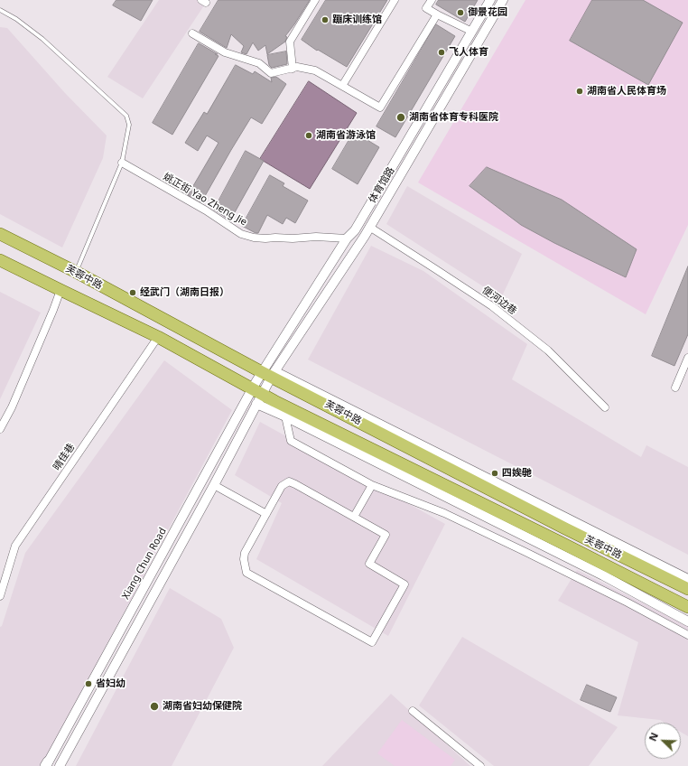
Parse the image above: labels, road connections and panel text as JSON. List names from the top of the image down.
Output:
{
  "streets": {
    "main road": ["芙蓉中路"],
    "street": [
      "体育馆路",
      "姚正街 Yao Zheng Jie",
      "便河边巷",
      "晴佳巷",
      "Xiang Chun Road"
    ]
  },
  "crossings": [
    ["体育馆路", "姚正街 Yao Zheng Jie"],
    ["体育馆路", "芙蓉中路"],
    ["体育馆路", "便河边巷"],
    ["体育馆路", "Xiang Chun Road"],
    ["芙蓉中路", "晴佳巷"],
    ["芙蓉中路", "Xiang Chun Road"]
  ],
  "places": [
    "御景花园",
    "蹦床训练馆",
    "飞人体育",
    "湖南省人民体育场",
    "湖南省体育专科医院",
    "湖南省游泳馆",
    "经武门（湖南日报）",
    "四娭毑",
    "省妇幼",
    "湖南省妇幼保健院"
  ],
  "north": "top left"
}
